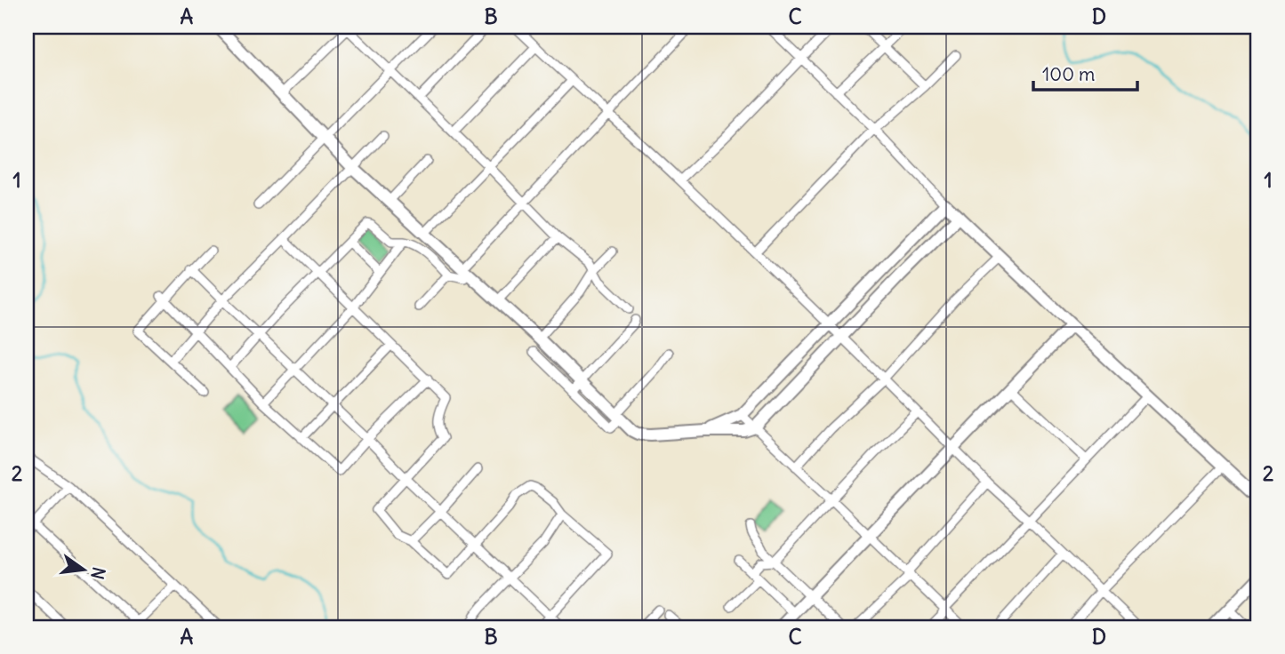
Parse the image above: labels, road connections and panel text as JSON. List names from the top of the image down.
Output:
{
  "scale_bar": "100 m",
  "north": "right",
  "grid": {
    "columns": [
      "A",
      "B",
      "C",
      "D"
    ],
    "rows": ["1", "2"]
  }
}
